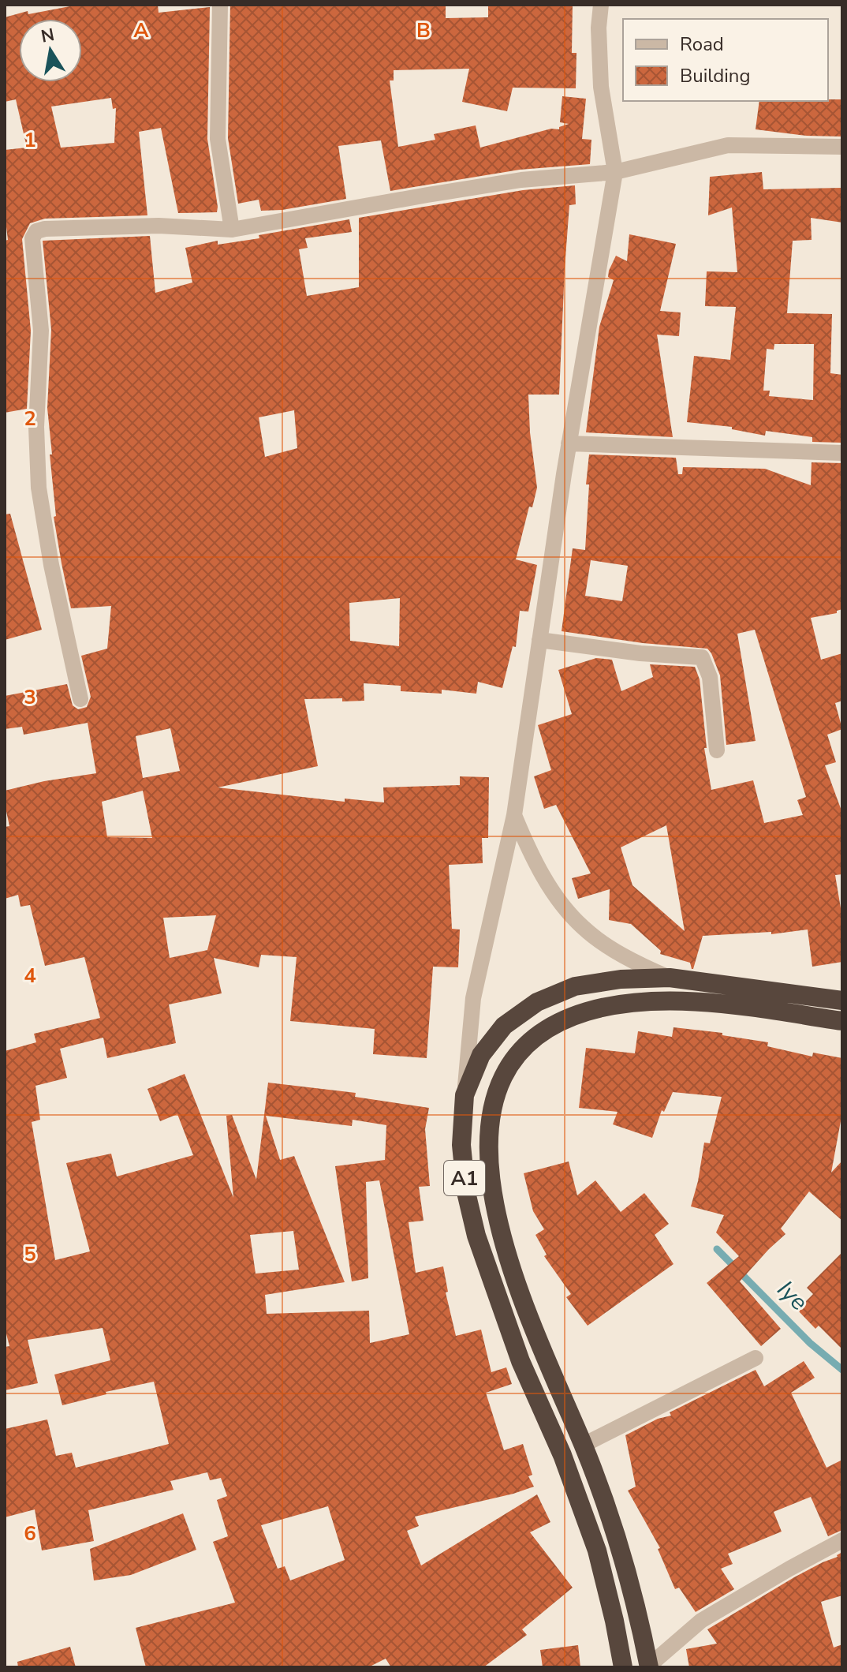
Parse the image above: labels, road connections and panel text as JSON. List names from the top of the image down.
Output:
{
  "streets": {
    "highway": ["A1"]
  },
  "water": ["Iye"],
  "legend": ["Road", "Building"],
  "north": "top",
  "grid": {
    "columns": ["A", "B"],
    "rows": [
      "1",
      "2",
      "3",
      "4",
      "5",
      "6"
    ]
  }
}
